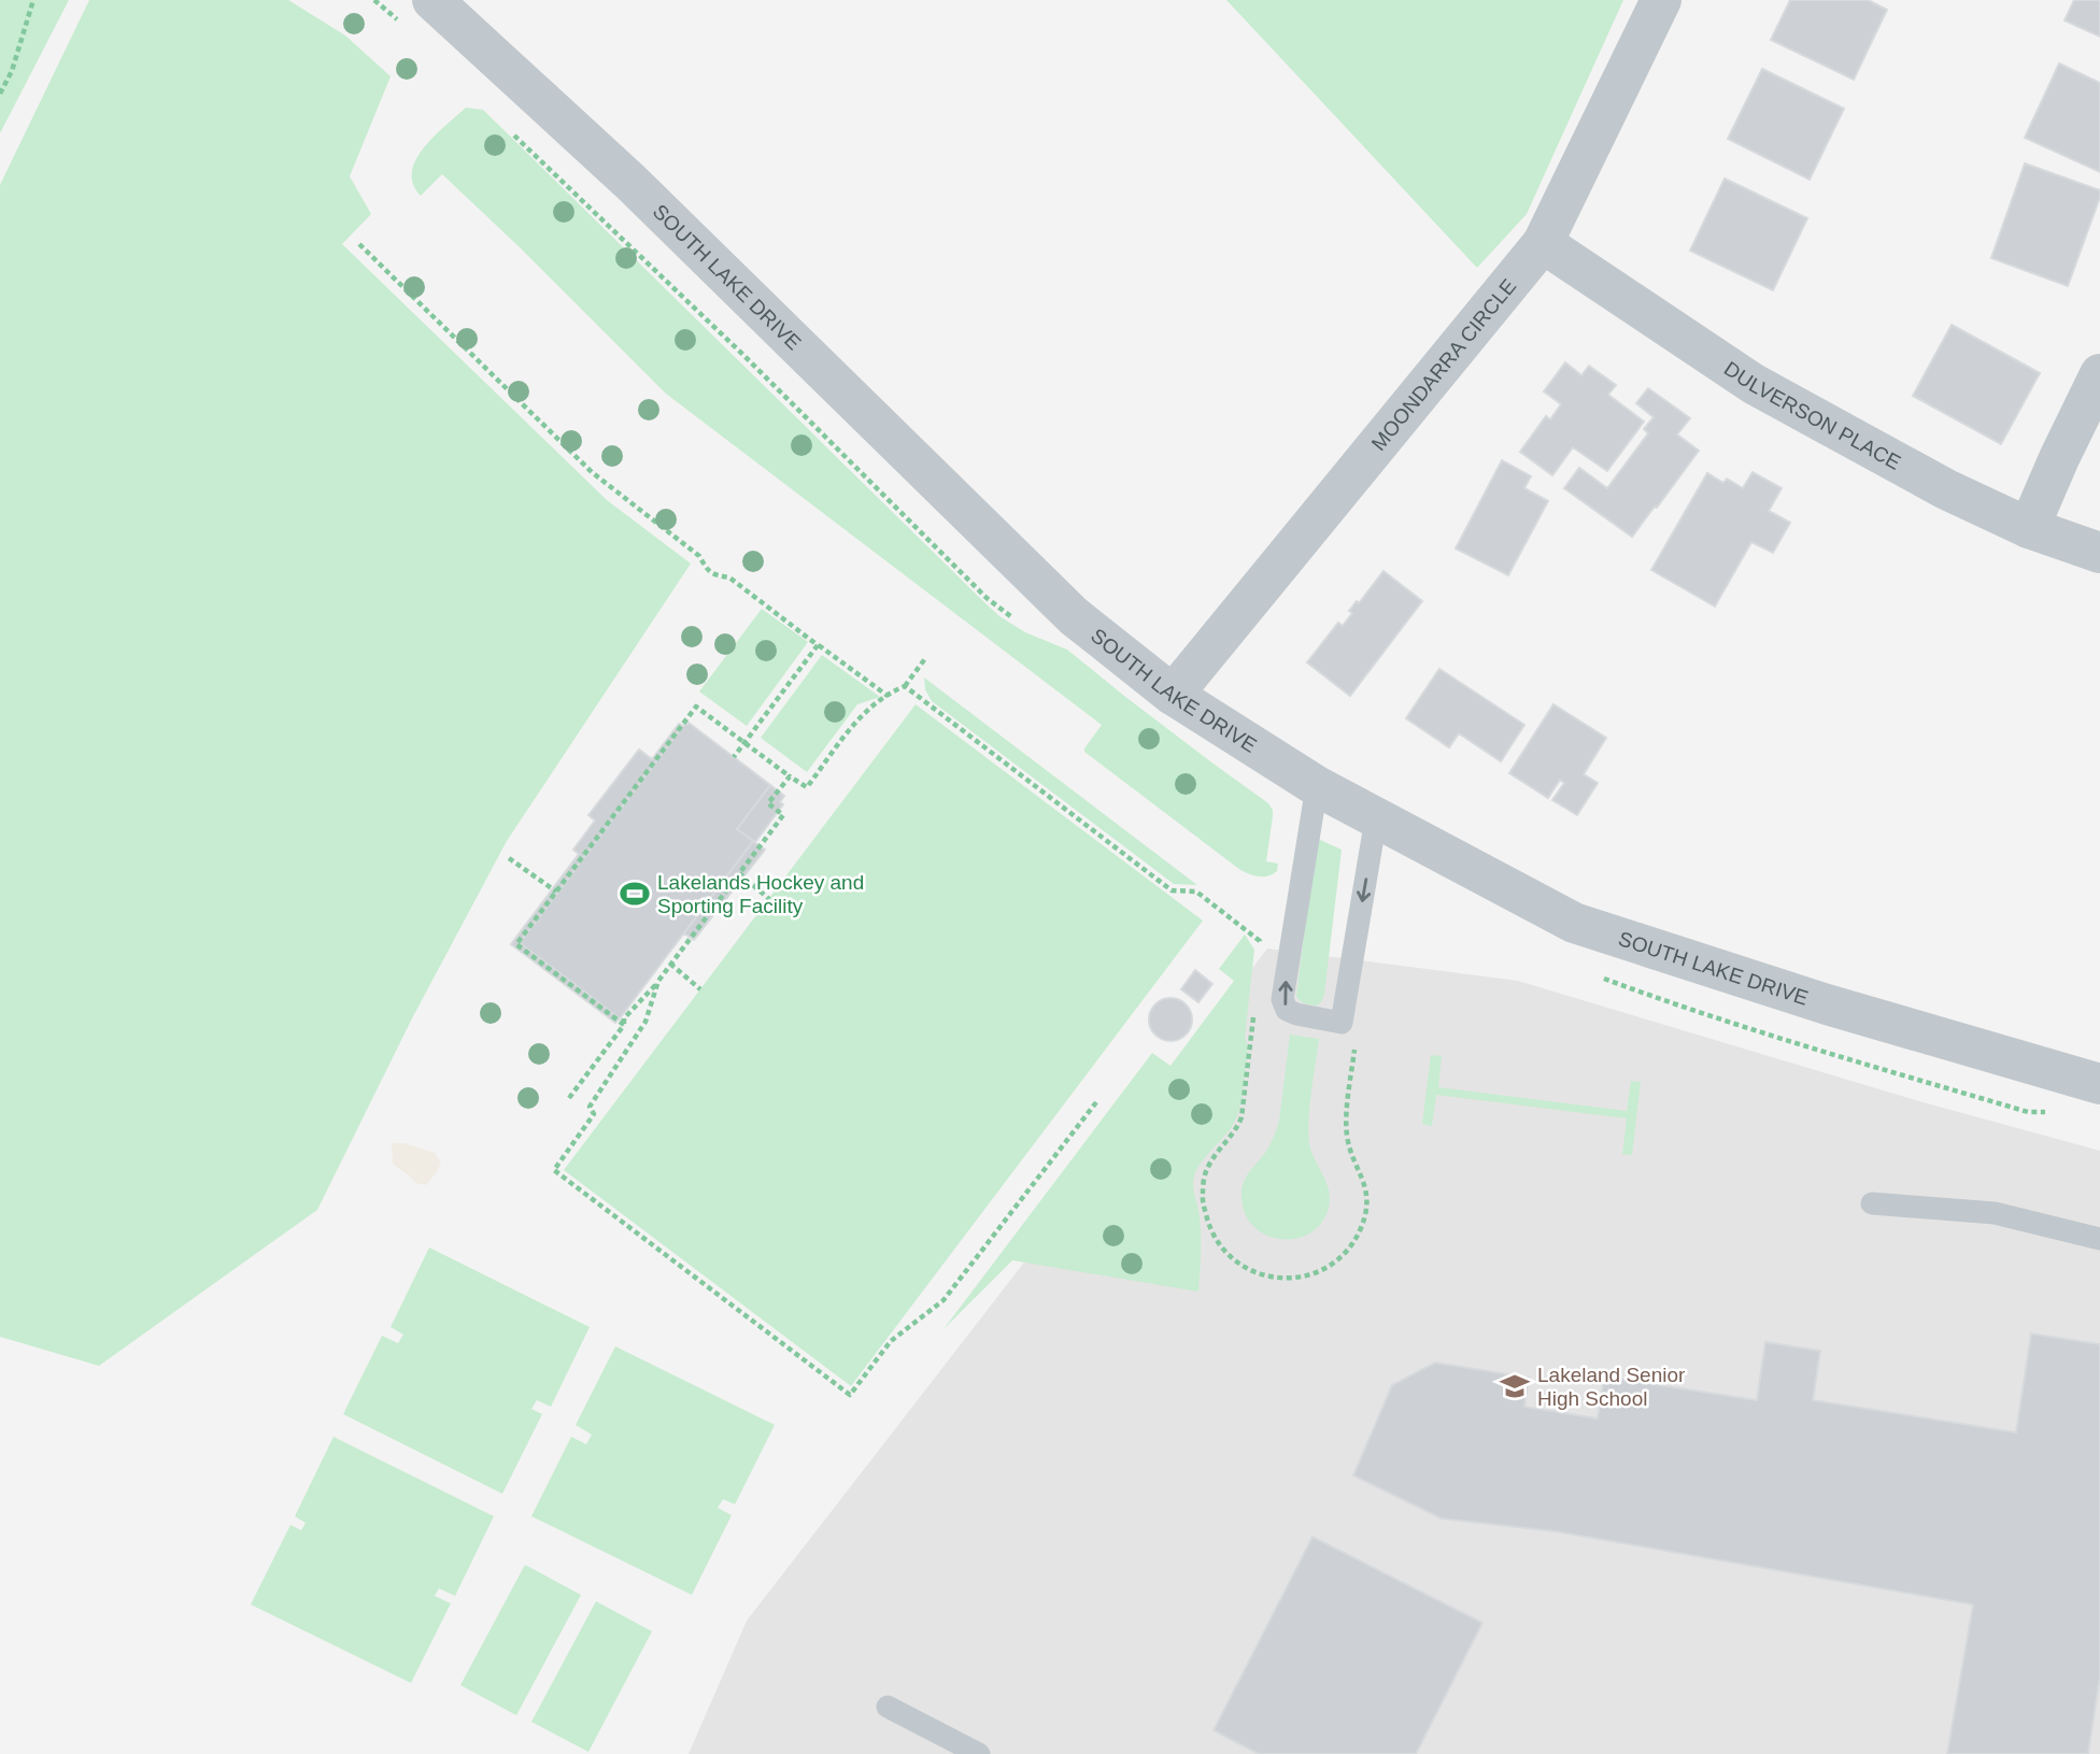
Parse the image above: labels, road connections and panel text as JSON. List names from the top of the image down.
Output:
{
  "streets": {
    "street": ["SOUTH LAKE DRIVE", "MOONDARRA CIRCLE", "DULVERSON PLACE"]
  },
  "crossings": [
    ["SOUTH LAKE DRIVE", "MOONDARRA CIRCLE"],
    ["MOONDARRA CIRCLE", "DULVERSON PLACE"]
  ],
  "places": {
    "sports": ["Lakelands Hockey and Sporting Facility"],
    "school or university": ["Lakeland Senior High School"]
  }
}
